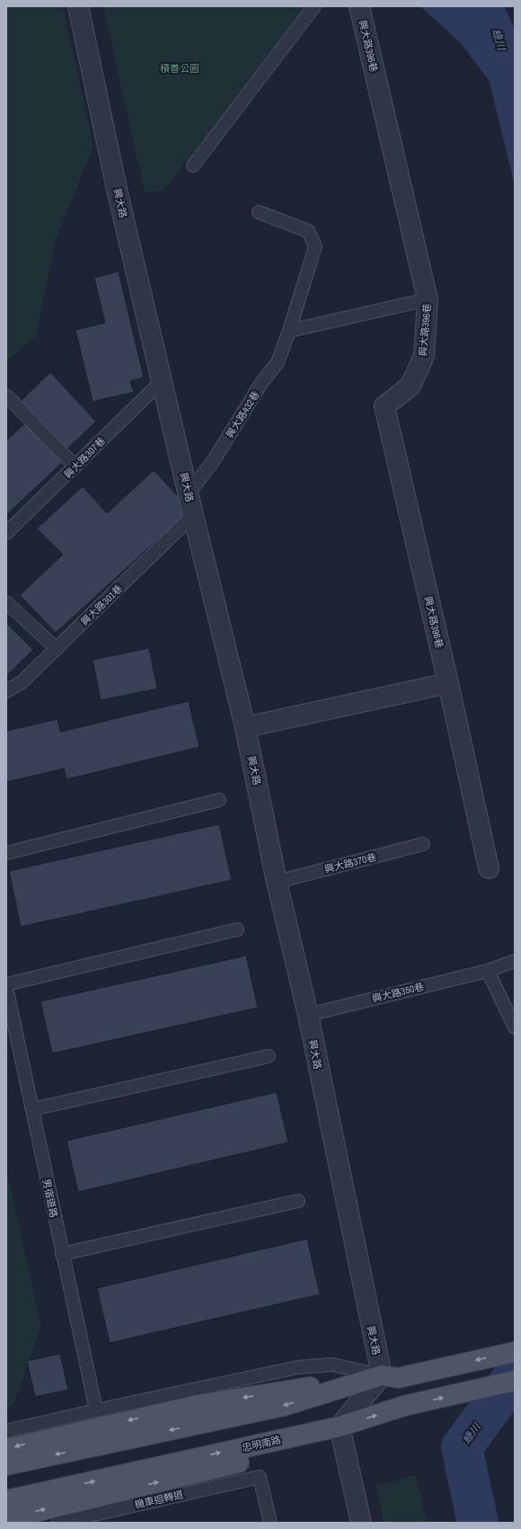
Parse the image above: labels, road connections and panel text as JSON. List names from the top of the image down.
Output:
{
  "streets": {
    "main road": ["忠明南路"],
    "street": ["興大路396巷", "興大路"],
    "lane": [
      "興大路432巷",
      "興大路307巷",
      "興大路301巷",
      "興大路370巷",
      "興大路350巷",
      "男宿道路",
      "機車迴轉道"
    ]
  },
  "crossings": [
    ["興大路", "興大路432巷"],
    ["興大路", "興大路307巷"],
    ["興大路", "興大路301巷"],
    ["興大路", "興大路370巷"],
    ["興大路", "興大路350巷"]
  ],
  "water": ["綠川"],
  "parks": ["積善公園"]
}
